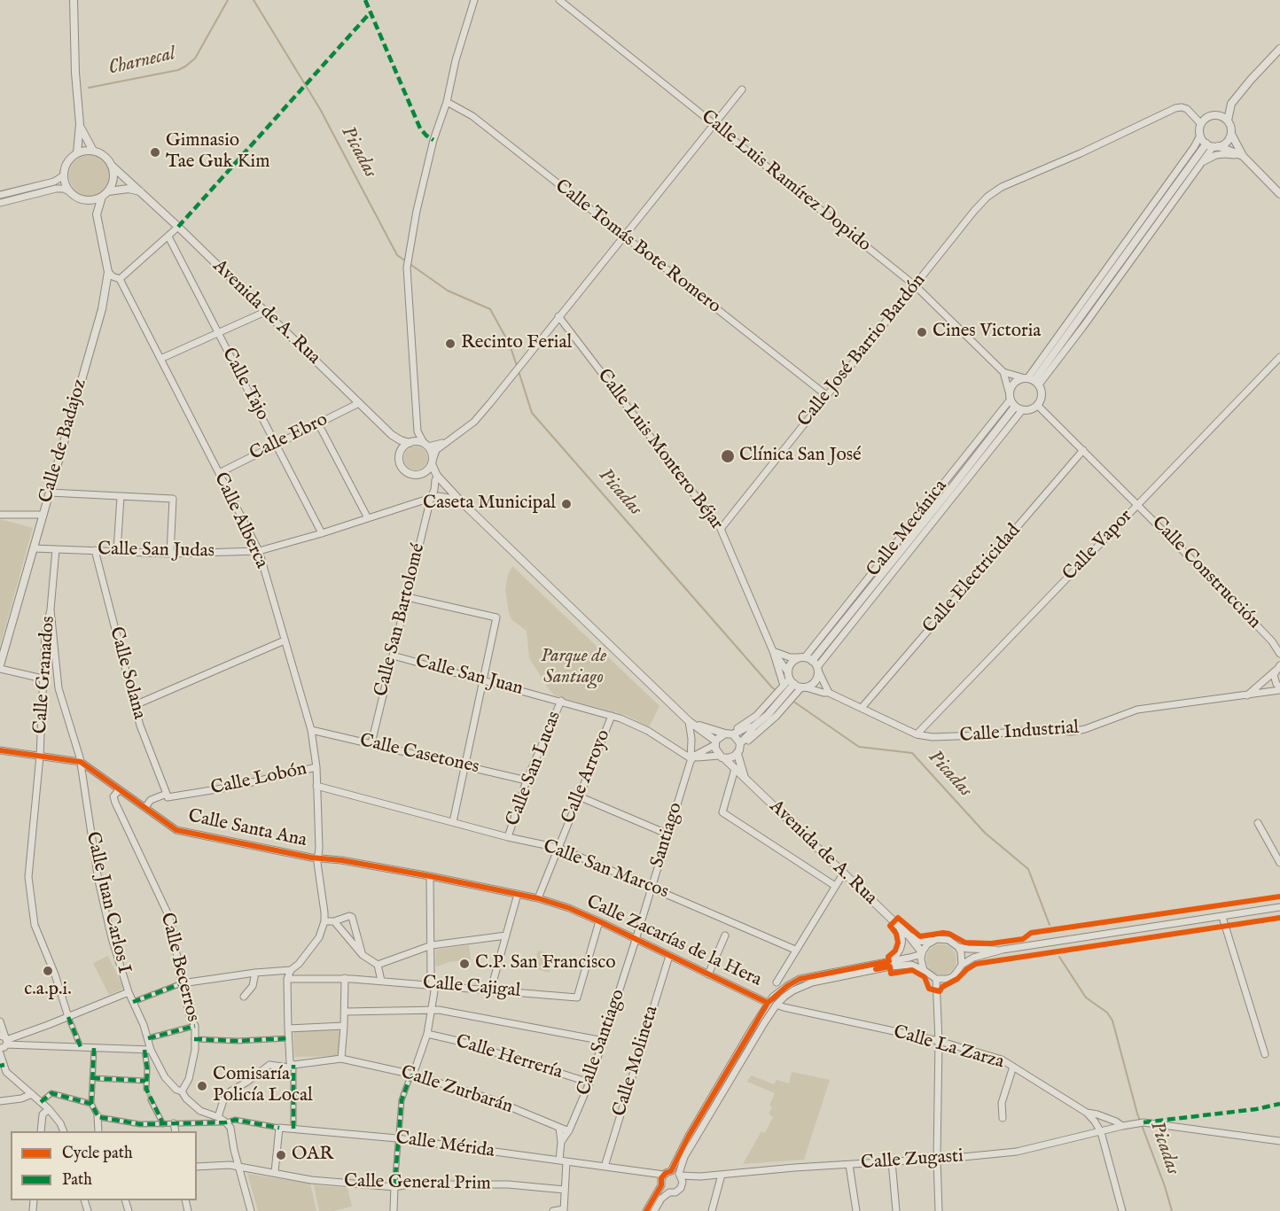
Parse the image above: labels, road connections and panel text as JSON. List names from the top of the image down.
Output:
{
  "streets": {
    "street": [
      "Calle Luis Ramírez Dopido",
      "Calle Tomás Bote Romero",
      "Avenida de A. Rua",
      "Calle José Barrio Bardón",
      "Calle Tajo",
      "Calle Ebro",
      "Calle de Badajoz",
      "Calle Luis Montero Béjar",
      "Calle Alberca",
      "Calle Vapor",
      "Calle San Judas",
      "Calle Construcción",
      "Calle Electricidad",
      "Calle San Bartolomé",
      "Calle Solana",
      "Calle Granados",
      "Calle San Juan",
      "Calle Industrial",
      "Calle Casetones",
      "Calle San Lucas",
      "Calle Arroyo",
      "Calle Lobón",
      "Calle Santa Ana",
      "Santiago",
      "Calle San Marcos",
      "Calle Juan Carlos I",
      "Calle Zacarías de la Hera",
      "Calle Becerros",
      "Calle Cajigal",
      "Calle Santiago",
      "Calle La Zarza",
      "Calle Herrería",
      "Calle Molineta",
      "Calle Zurbarán",
      "Calle Mérida",
      "Calle Zugasti",
      "Calle General Prim"
    ]
  },
  "crossings": [
    ["Calle Luis Ramírez Dopido", "Calle José Barrio Bardón"],
    ["Calle Luis Ramírez Dopido", "Calle Construcción"],
    ["Calle Tomás Bote Romero", "Calle José Barrio Bardón"],
    ["Avenida de A. Rua", "Calle Ebro"],
    ["Avenida de A. Rua", "Calle de Badajoz"],
    ["Calle José Barrio Bardón", "Calle Luis Montero Béjar"],
    ["Calle Tajo", "Calle Ebro"],
    ["Calle Tajo", "Calle San Judas"],
    ["Calle Ebro", "Calle Alberca"],
    ["Calle de Badajoz", "Calle San Judas"],
    ["Calle Luis Montero Béjar", "Calle Industrial"],
    ["Calle Alberca", "Calle San Judas"],
    ["Calle Alberca", "Calle Casetones"],
    ["Calle Alberca", "Calle Lobón"],
    ["Calle Alberca", "Calle Santa Ana"],
    ["Calle Alberca", "Calle San Marcos"],
    ["Calle Alberca", "Calle Zacarías de la Hera"],
    ["Calle Vapor", "Calle Construcción"],
    ["Calle Vapor", "Calle Industrial"],
    ["Calle San Judas", "Calle San Bartolomé"],
    ["Calle San Judas", "Calle Solana"],
    ["Calle San Judas", "Calle Granados"],
    ["Calle Construcción", "Calle Electricidad"],
    ["Calle Electricidad", "Calle Industrial"],
    ["Calle San Bartolomé", "Calle San Juan"],
    ["Calle San Bartolomé", "Calle Casetones"],
    ["Calle Solana", "Calle Lobón"],
    ["Calle Granados", "Calle Juan Carlos I"],
    ["Calle San Juan", "Calle San Lucas"],
    ["Calle San Juan", "Calle Arroyo"],
    ["Calle San Juan", "Santiago"],
    ["Calle Casetones", "Calle San Lucas"],
    ["Calle San Lucas", "Calle San Marcos"],
    ["Calle Arroyo", "Calle San Marcos"],
    ["Calle Arroyo", "Calle Zacarías de la Hera"],
    ["Calle Santa Ana", "Calle Juan Carlos I"],
    ["Calle Santa Ana", "Calle Zacarías de la Hera"],
    ["Calle Santa Ana", "Calle Becerros"],
    ["Santiago", "Calle San Marcos"],
    ["Santiago", "Calle Zacarías de la Hera"],
    ["Santiago", "Calle Santiago"],
    ["Calle Juan Carlos I", "Calle Becerros"],
    ["Calle Juan Carlos I", "Calle Zurbarán"],
    ["Calle Juan Carlos I", "Calle Mérida"],
    ["Calle Zacarías de la Hera", "Calle Cajigal"],
    ["Calle Zacarías de la Hera", "Calle Santiago"],
    ["Calle Zacarías de la Hera", "Calle Molineta"],
    ["Calle Santiago", "Calle Herrería"],
    ["Calle Santiago", "Calle Zurbarán"],
    ["Calle Santiago", "Calle Mérida"],
    ["Calle La Zarza", "Calle Zugasti"],
    ["Calle Molineta", "Calle Mérida"],
    ["Calle Mérida", "Calle Zugasti"]
  ],
  "water": ["Charnecal", "Picadas"],
  "parks": ["Parque de Santiago"],
  "places": [
    "Gimnasio Tae Guk Kim",
    "Cines Victoria",
    "Recinto Ferial",
    "Clínica San José",
    "Caseta Municipal",
    "C.P. San Francisco",
    "c.a.p.i.",
    "Comisaría Policía Local",
    "OAR"
  ],
  "legend": ["Cycle path", "Path"]
}
